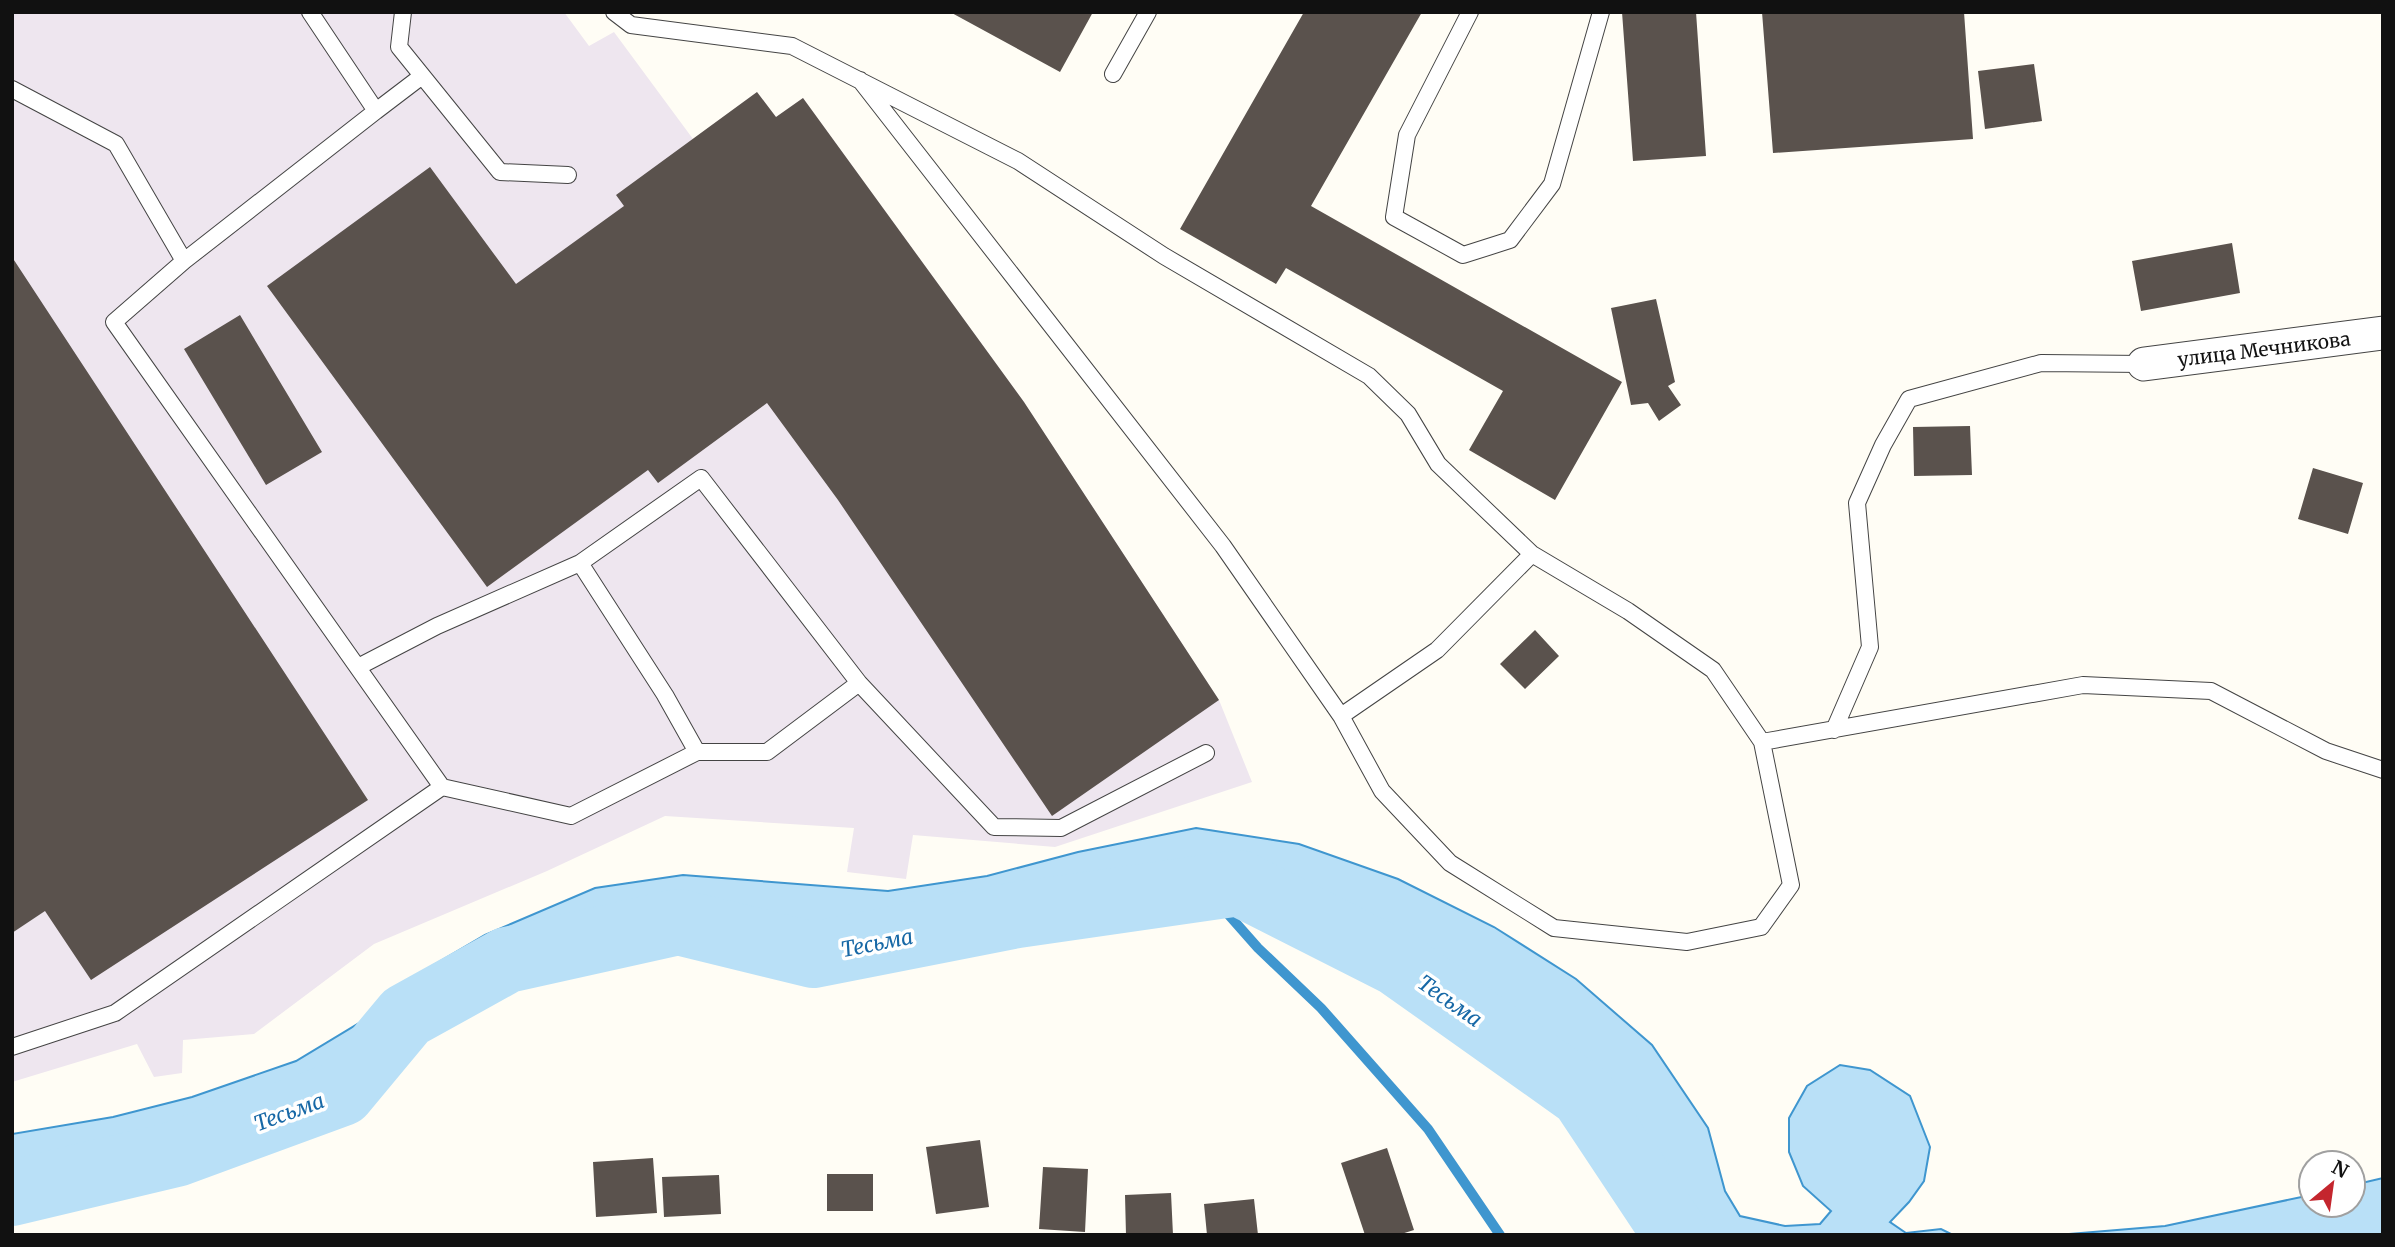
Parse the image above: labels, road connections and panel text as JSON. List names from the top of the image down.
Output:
{
  "streets": {
    "street": ["улица Мечникова"]
  },
  "water": ["Тесьма"],
  "north": "top right"
}
